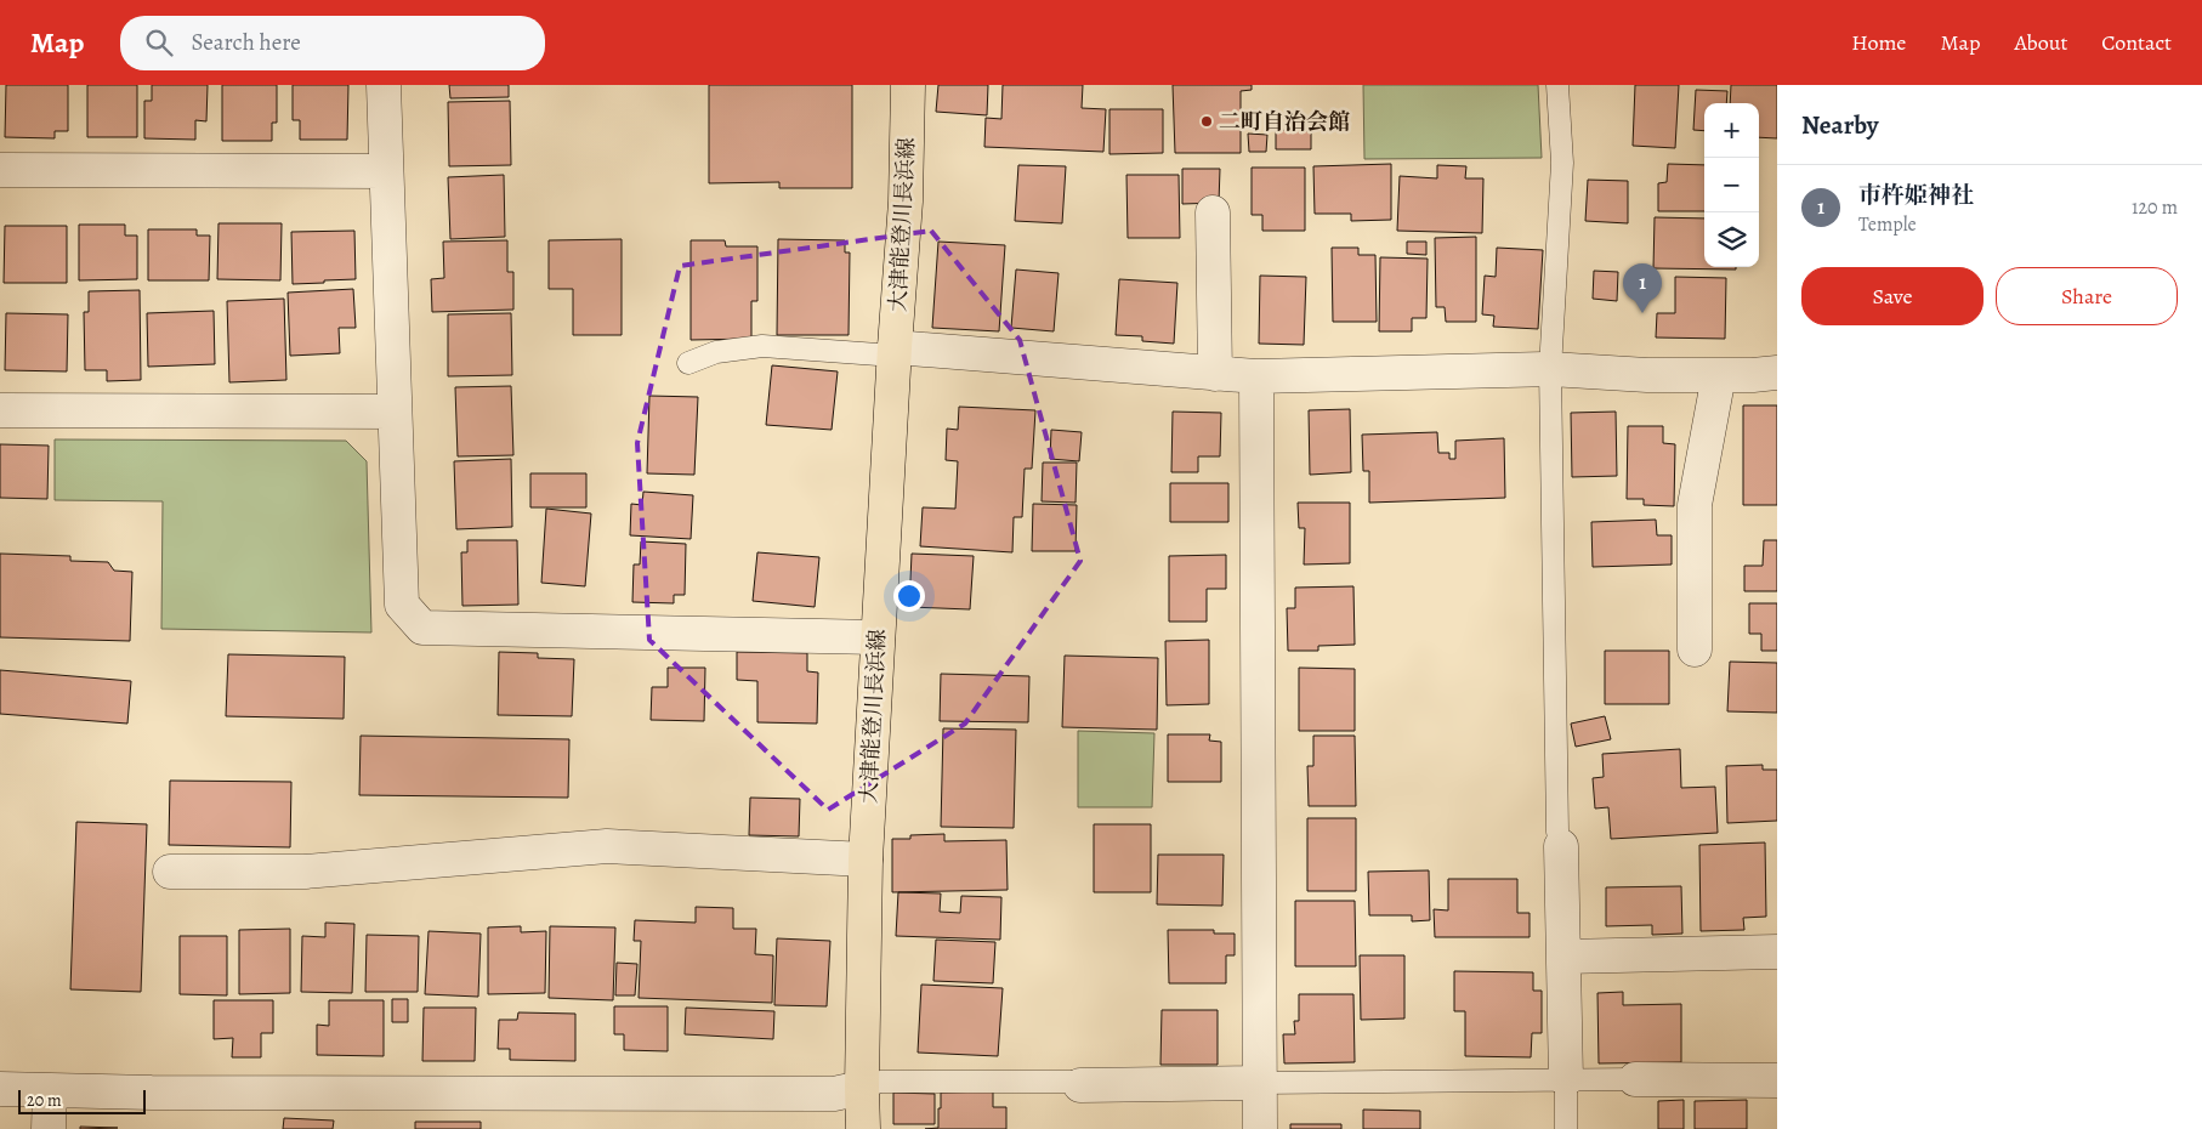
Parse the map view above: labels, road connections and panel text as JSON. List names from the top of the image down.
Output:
{
  "streets": {
    "main road": ["大津能登川長浜線"]
  },
  "places": ["二町自治会館"],
  "scale_bar": "20 m",
  "page": {
    "header": "Map",
    "search": "Search here",
    "nav": [
      "Home",
      "Map",
      "About",
      "Contact"
    ],
    "heading": "Nearby",
    "map_buttons": ["+", "−"],
    "list": [
      {
        "mark": "1",
        "name": "市杵姫神社",
        "note": "Temple",
        "value": "120 m"
      }
    ],
    "buttons": ["Save", "Share"],
    "pins": "1",
    "scale": "20 m"
  }
}
